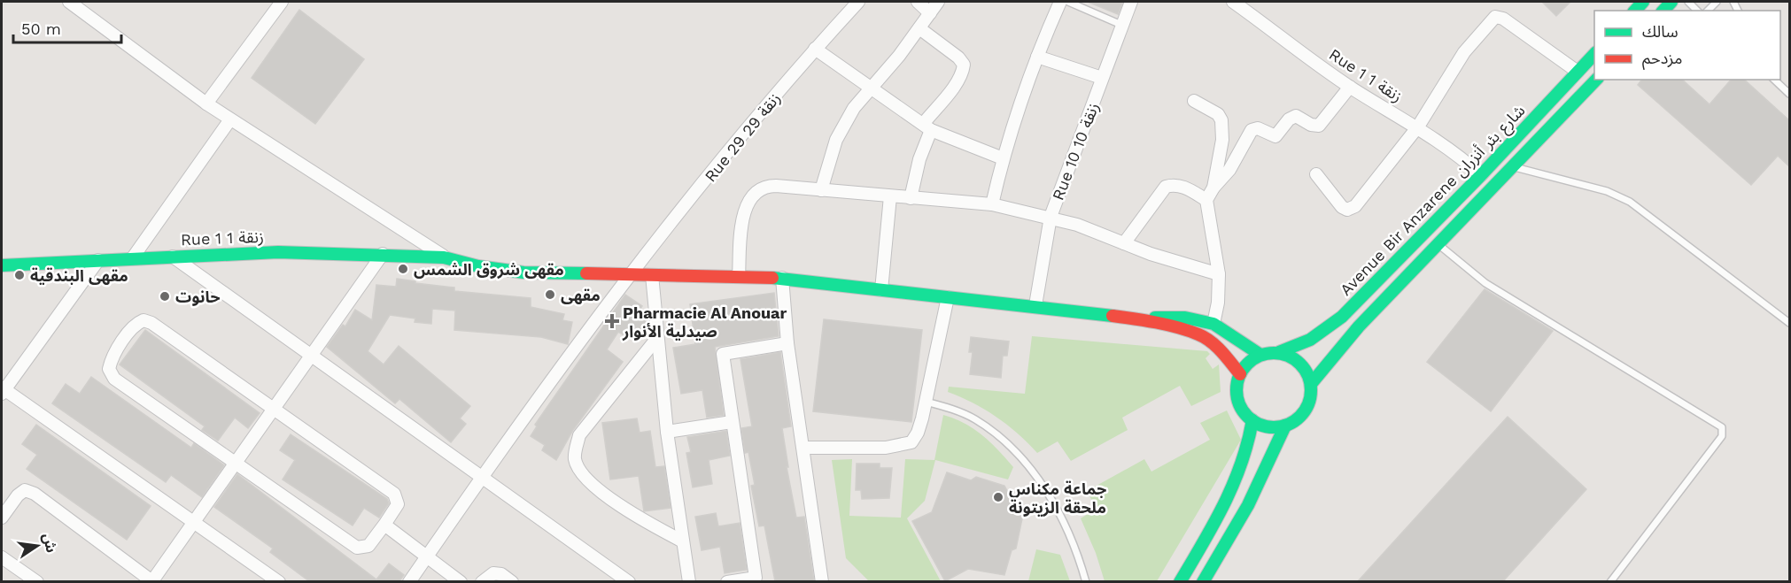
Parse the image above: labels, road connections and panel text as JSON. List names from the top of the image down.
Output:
{
  "streets": {
    "main road": ["Rue 1 زنقة 1", "Avenue Bir Anzarene شارع بئر أنزران"],
    "street": ["Rue 29 زنقة 29", "Rue 10 زنقة 10"]
  },
  "crossings": [
    ["Rue 1 زنقة 1", "Rue 29 زنقة 29"],
    ["Rue 1 زنقة 1", "Rue 10 زنقة 10"],
    ["Rue 1 زنقة 1", "Avenue Bir Anzarene شارع بئر أنزران"]
  ],
  "places": {
    "other": [
      "مقهى شروق الشمس",
      "مقهى البندقية",
      "مقهى",
      "حانوت",
      "جماعة مكناس ملحقة الزيتونة"
    ],
    "health": ["Pharmacie Al Anouar صيدلية الأنوار"]
  },
  "legend": ["سالك", "مزدحم"],
  "scale_bar": "50 m",
  "north": "right"
}
